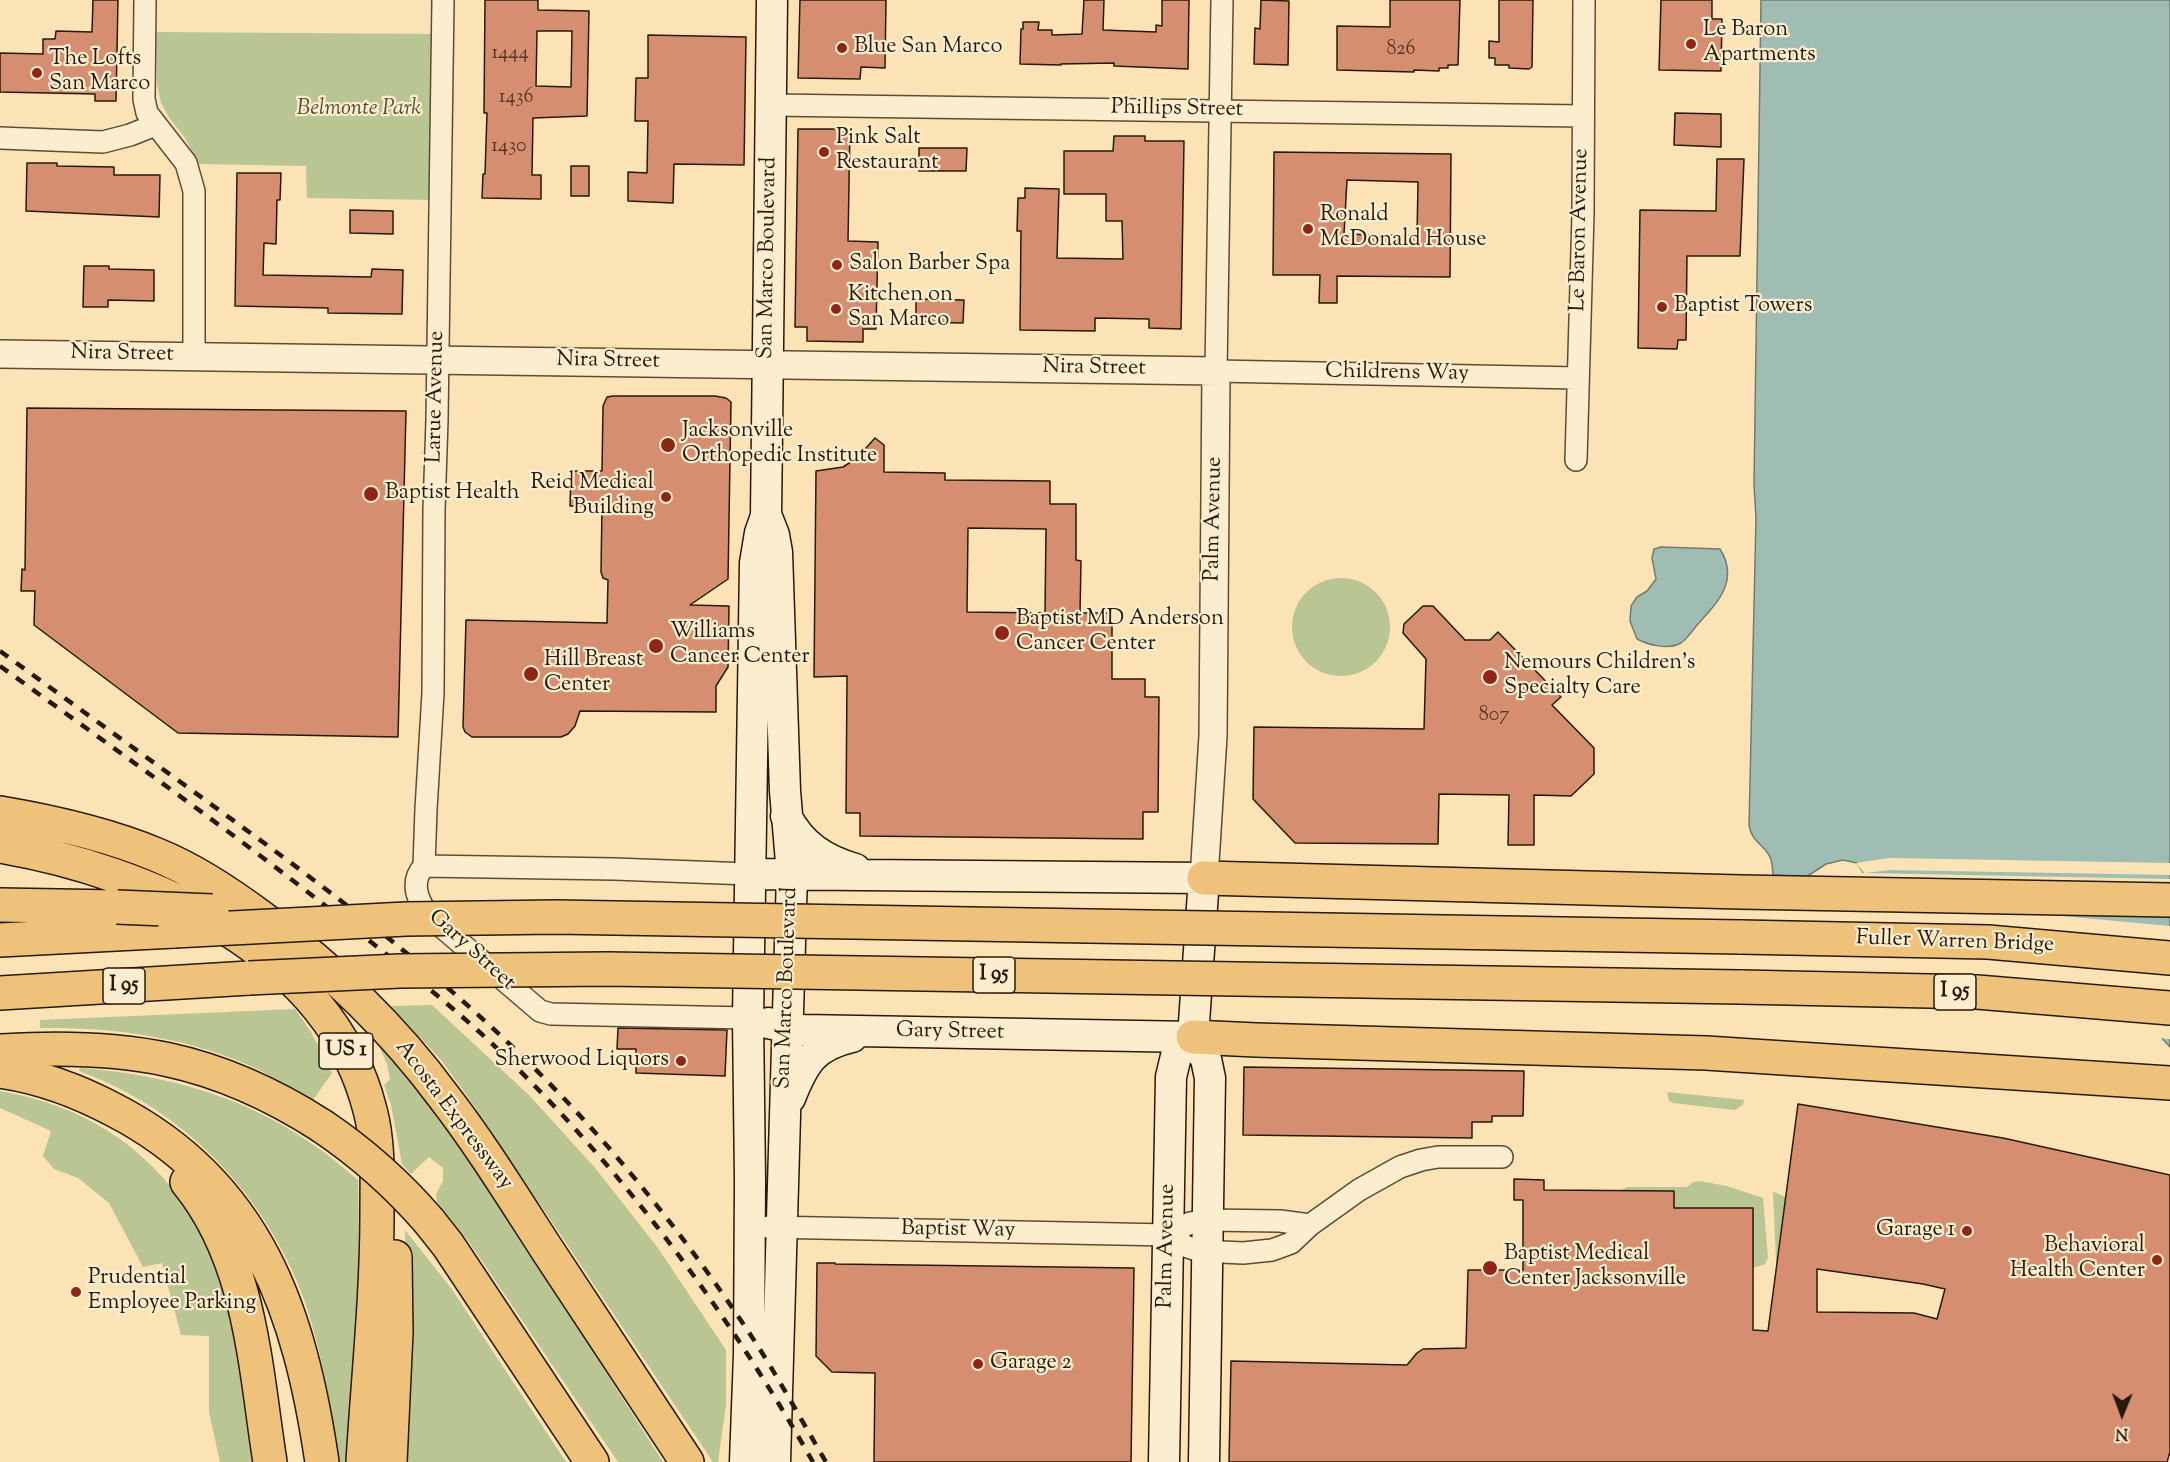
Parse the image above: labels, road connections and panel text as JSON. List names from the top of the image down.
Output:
{
  "streets": {
    "highway": [
      "Fuller Warren Bridge",
      "I 95",
      "US 1",
      "Acosta Expressway"
    ],
    "main road": ["San Marco Boulevard", "Palm Avenue", "Gary Street"],
    "street": [
      "Phillips Street",
      "Le Baron Avenue",
      "Nira Street",
      "Childrens Way",
      "Larue Avenue",
      "Baptist Way"
    ]
  },
  "crossings": [
    ["Phillips Street", "Le Baron Avenue"],
    ["Phillips Street", "San Marco Boulevard"],
    ["Phillips Street", "Palm Avenue"],
    ["Le Baron Avenue", "Childrens Way"],
    ["San Marco Boulevard", "Nira Street"],
    ["San Marco Boulevard", "Gary Street"],
    ["San Marco Boulevard", "Baptist Way"],
    ["Nira Street", "Childrens Way"],
    ["Nira Street", "Larue Avenue"],
    ["Nira Street", "Palm Avenue"],
    ["Childrens Way", "Palm Avenue"],
    ["Larue Avenue", "Gary Street"],
    ["Palm Avenue", "Gary Street"],
    ["Palm Avenue", "Baptist Way"],
    ["Fuller Warren Bridge", "I 95"]
  ],
  "parks": ["Belmonte Park"],
  "places": [
    "Le Baron Apartments",
    "Blue San Marco",
    "The Lofts San Marco",
    "Pink Salt Restaurant",
    "Ronald McDonald House",
    "Salon Barber Spa",
    "Baptist Towers",
    "Kitchen on San Marco",
    "Jacksonville Orthopedic Institute",
    "Baptist Health",
    "Reid Medical Building",
    "Baptist MD Anderson Cancer Center",
    "Williams Cancer Center",
    "Hill Breast Center",
    "Nemours Children's Specialty Care",
    "Sherwood Liquors",
    "Garage 1",
    "Behavioral Health Center",
    "Baptist Medical Center Jacksonville",
    "Prudential Employee Parking",
    "Garage 2"
  ],
  "house_numbers": [
    "826",
    "1444",
    "1436",
    "1430",
    "807"
  ],
  "north": "bottom"
}
